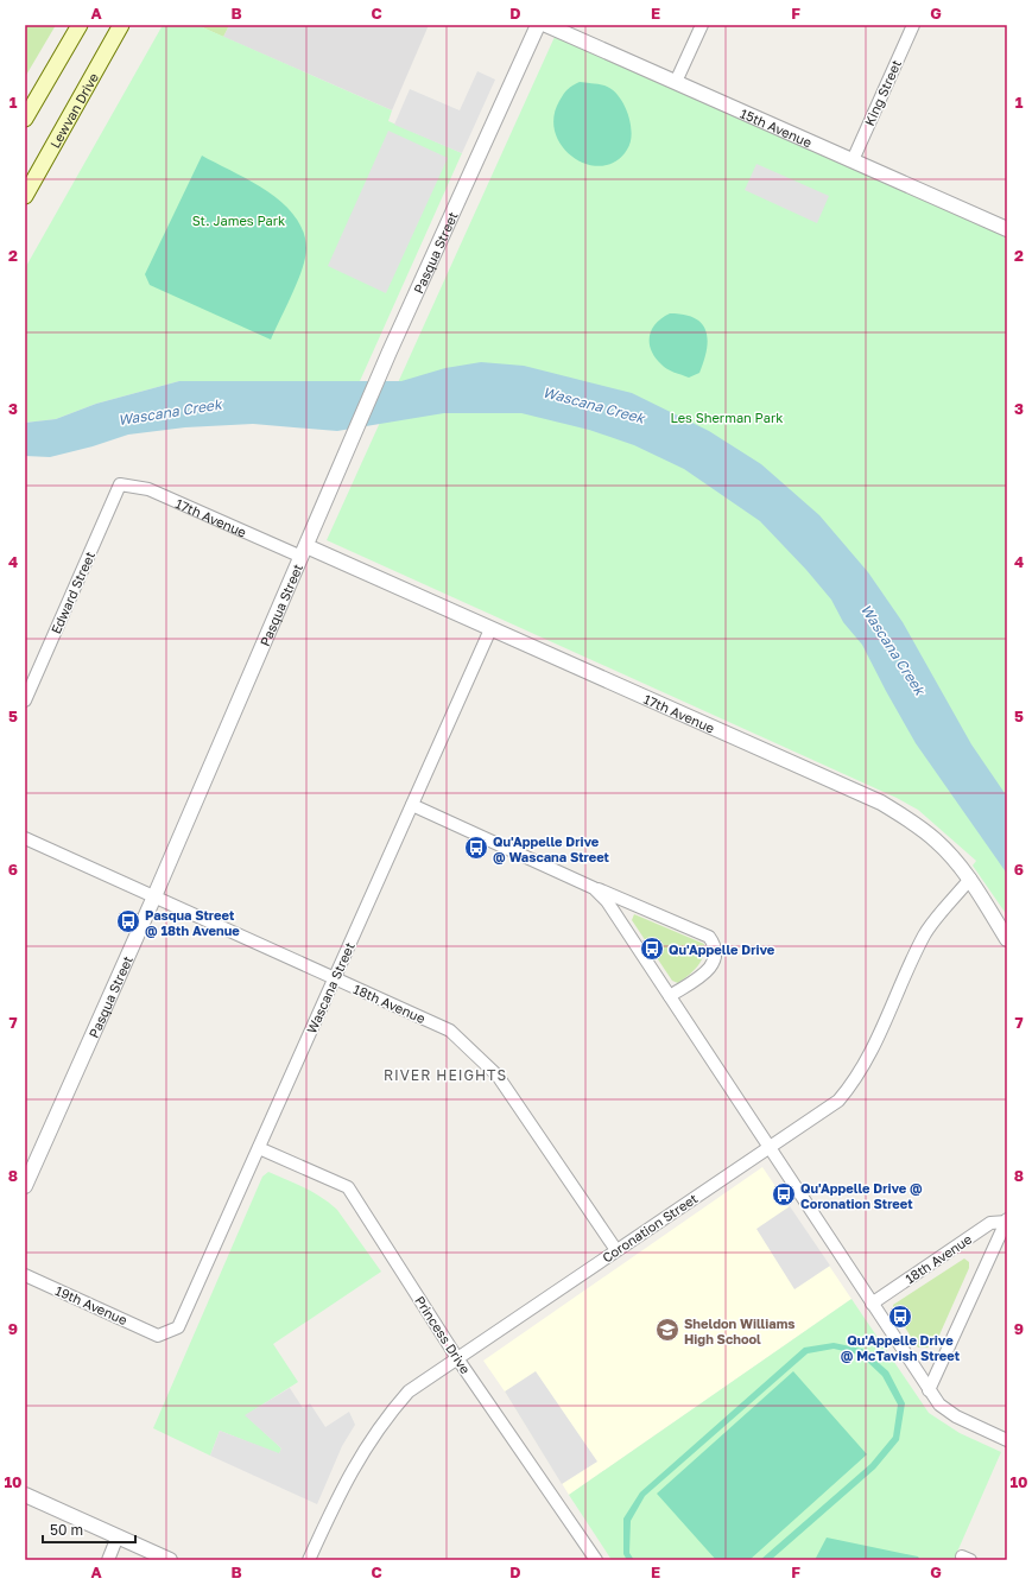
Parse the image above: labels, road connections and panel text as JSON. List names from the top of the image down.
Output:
{
  "streets": {
    "main road": ["Lewvan Drive"],
    "street": [
      "King Street",
      "15th Avenue",
      "Pasqua Street",
      "17th Avenue",
      "Edward Street",
      "Wascana Street",
      "18th Avenue",
      "Coronation Street",
      "19th Avenue",
      "Princess Drive"
    ]
  },
  "crossings": [
    ["King Street", "15th Avenue"],
    ["Pasqua Street", "17th Avenue"],
    ["Pasqua Street", "18th Avenue"],
    ["17th Avenue", "Edward Street"],
    ["17th Avenue", "Wascana Street"],
    ["17th Avenue", "Coronation Street"],
    ["Wascana Street", "18th Avenue"],
    ["Wascana Street", "19th Avenue"],
    ["Wascana Street", "Princess Drive"],
    ["18th Avenue", "Coronation Street"],
    ["Coronation Street", "Princess Drive"]
  ],
  "districts": ["RIVER HEIGHTS"],
  "water": ["Wascana Creek"],
  "parks": ["St. James Park", "Les Sherman Park"],
  "places": {
    "bus stop": [
      "Qu'Appelle Drive @ Wascana Street",
      "Pasqua Street @ 18th Avenue",
      "Qu'Appelle Drive",
      "Qu'Appelle Drive @ Coronation Street",
      "Qu'Appelle Drive @ McTavish Street"
    ],
    "school or university": ["Sheldon Williams High School"]
  },
  "scale_bar": "50 m",
  "grid": {
    "columns": [
      "A",
      "B",
      "C",
      "D",
      "E",
      "F",
      "G"
    ],
    "rows": [
      "1",
      "2",
      "3",
      "4",
      "5",
      "6",
      "7",
      "8",
      "9",
      "10"
    ]
  }
}
